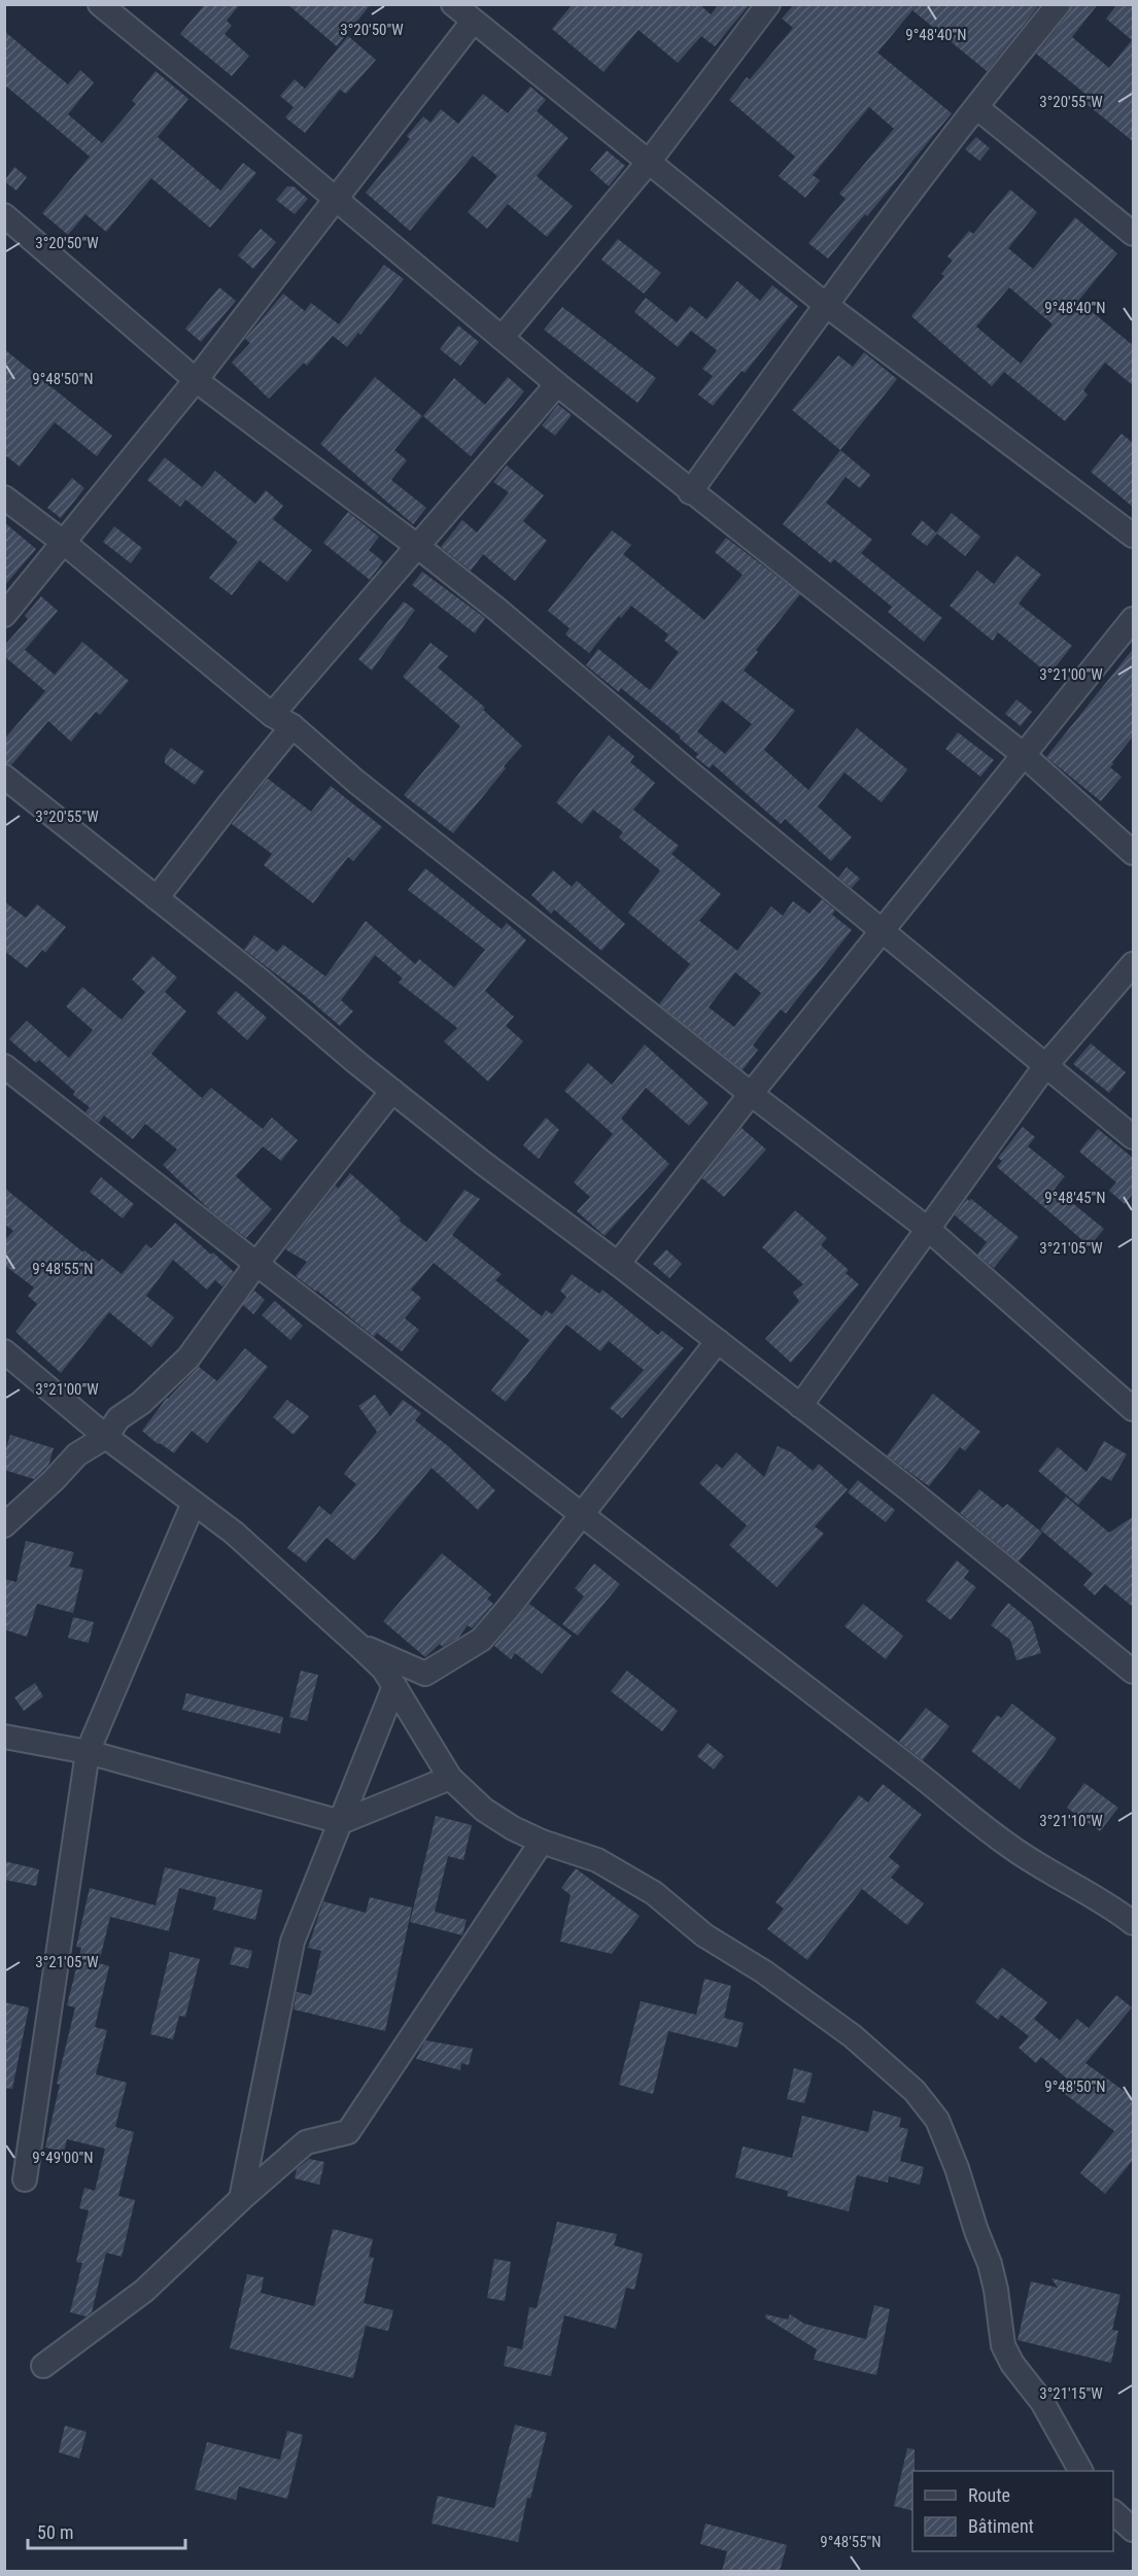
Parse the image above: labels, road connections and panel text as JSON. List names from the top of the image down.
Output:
{
  "legend": ["Route", "Bâtiment"],
  "scale_bar": "50 m",
  "coordinates": [
    "3°20'50\"W",
    "9°48'40\"N",
    "3°20'55\"W",
    "9°48'50\"N",
    "3°21'00\"W",
    "9°48'45\"N",
    "3°21'05\"W",
    "9°48'55\"N",
    "3°21'10\"W",
    "9°49'00\"N",
    "3°21'15\"W"
  ]
}
